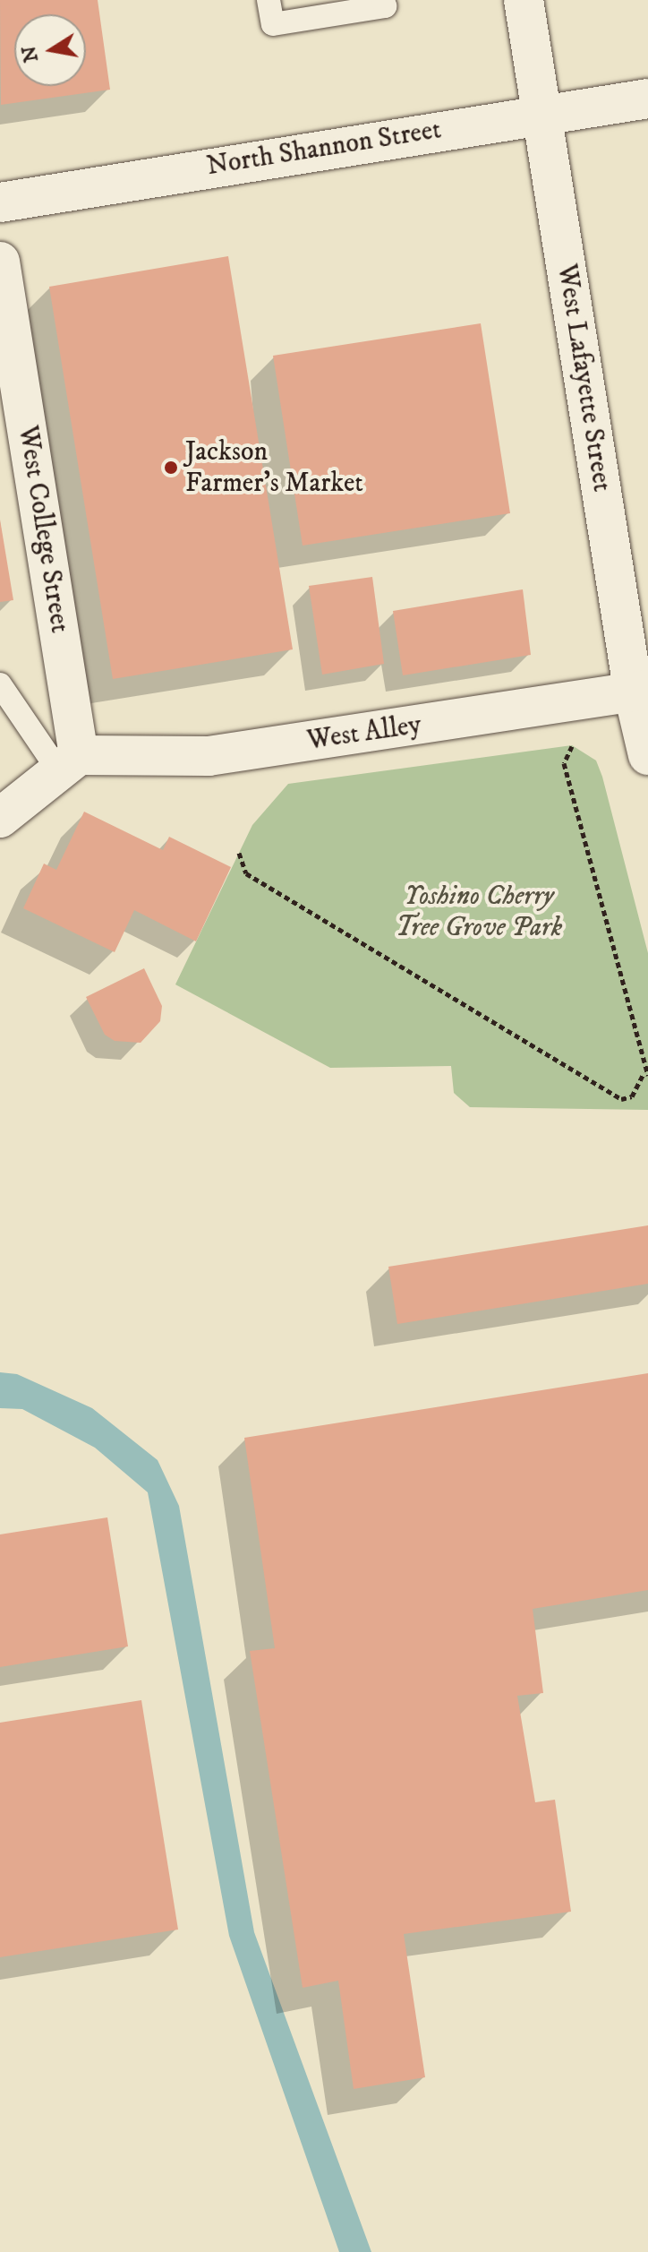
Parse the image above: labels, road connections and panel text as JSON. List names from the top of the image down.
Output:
{
  "streets": {
    "street": [
      "North Shannon Street",
      "West Lafayette Street",
      "West College Street",
      "West Alley"
    ]
  },
  "crossings": [
    ["North Shannon Street", "West Lafayette Street"],
    ["West Lafayette Street", "West Alley"],
    ["West College Street", "West Alley"]
  ],
  "parks": ["Yoshino Cherry Tree Grove Park"],
  "places": ["Jackson Farmer's Market"],
  "north": "left"
}
